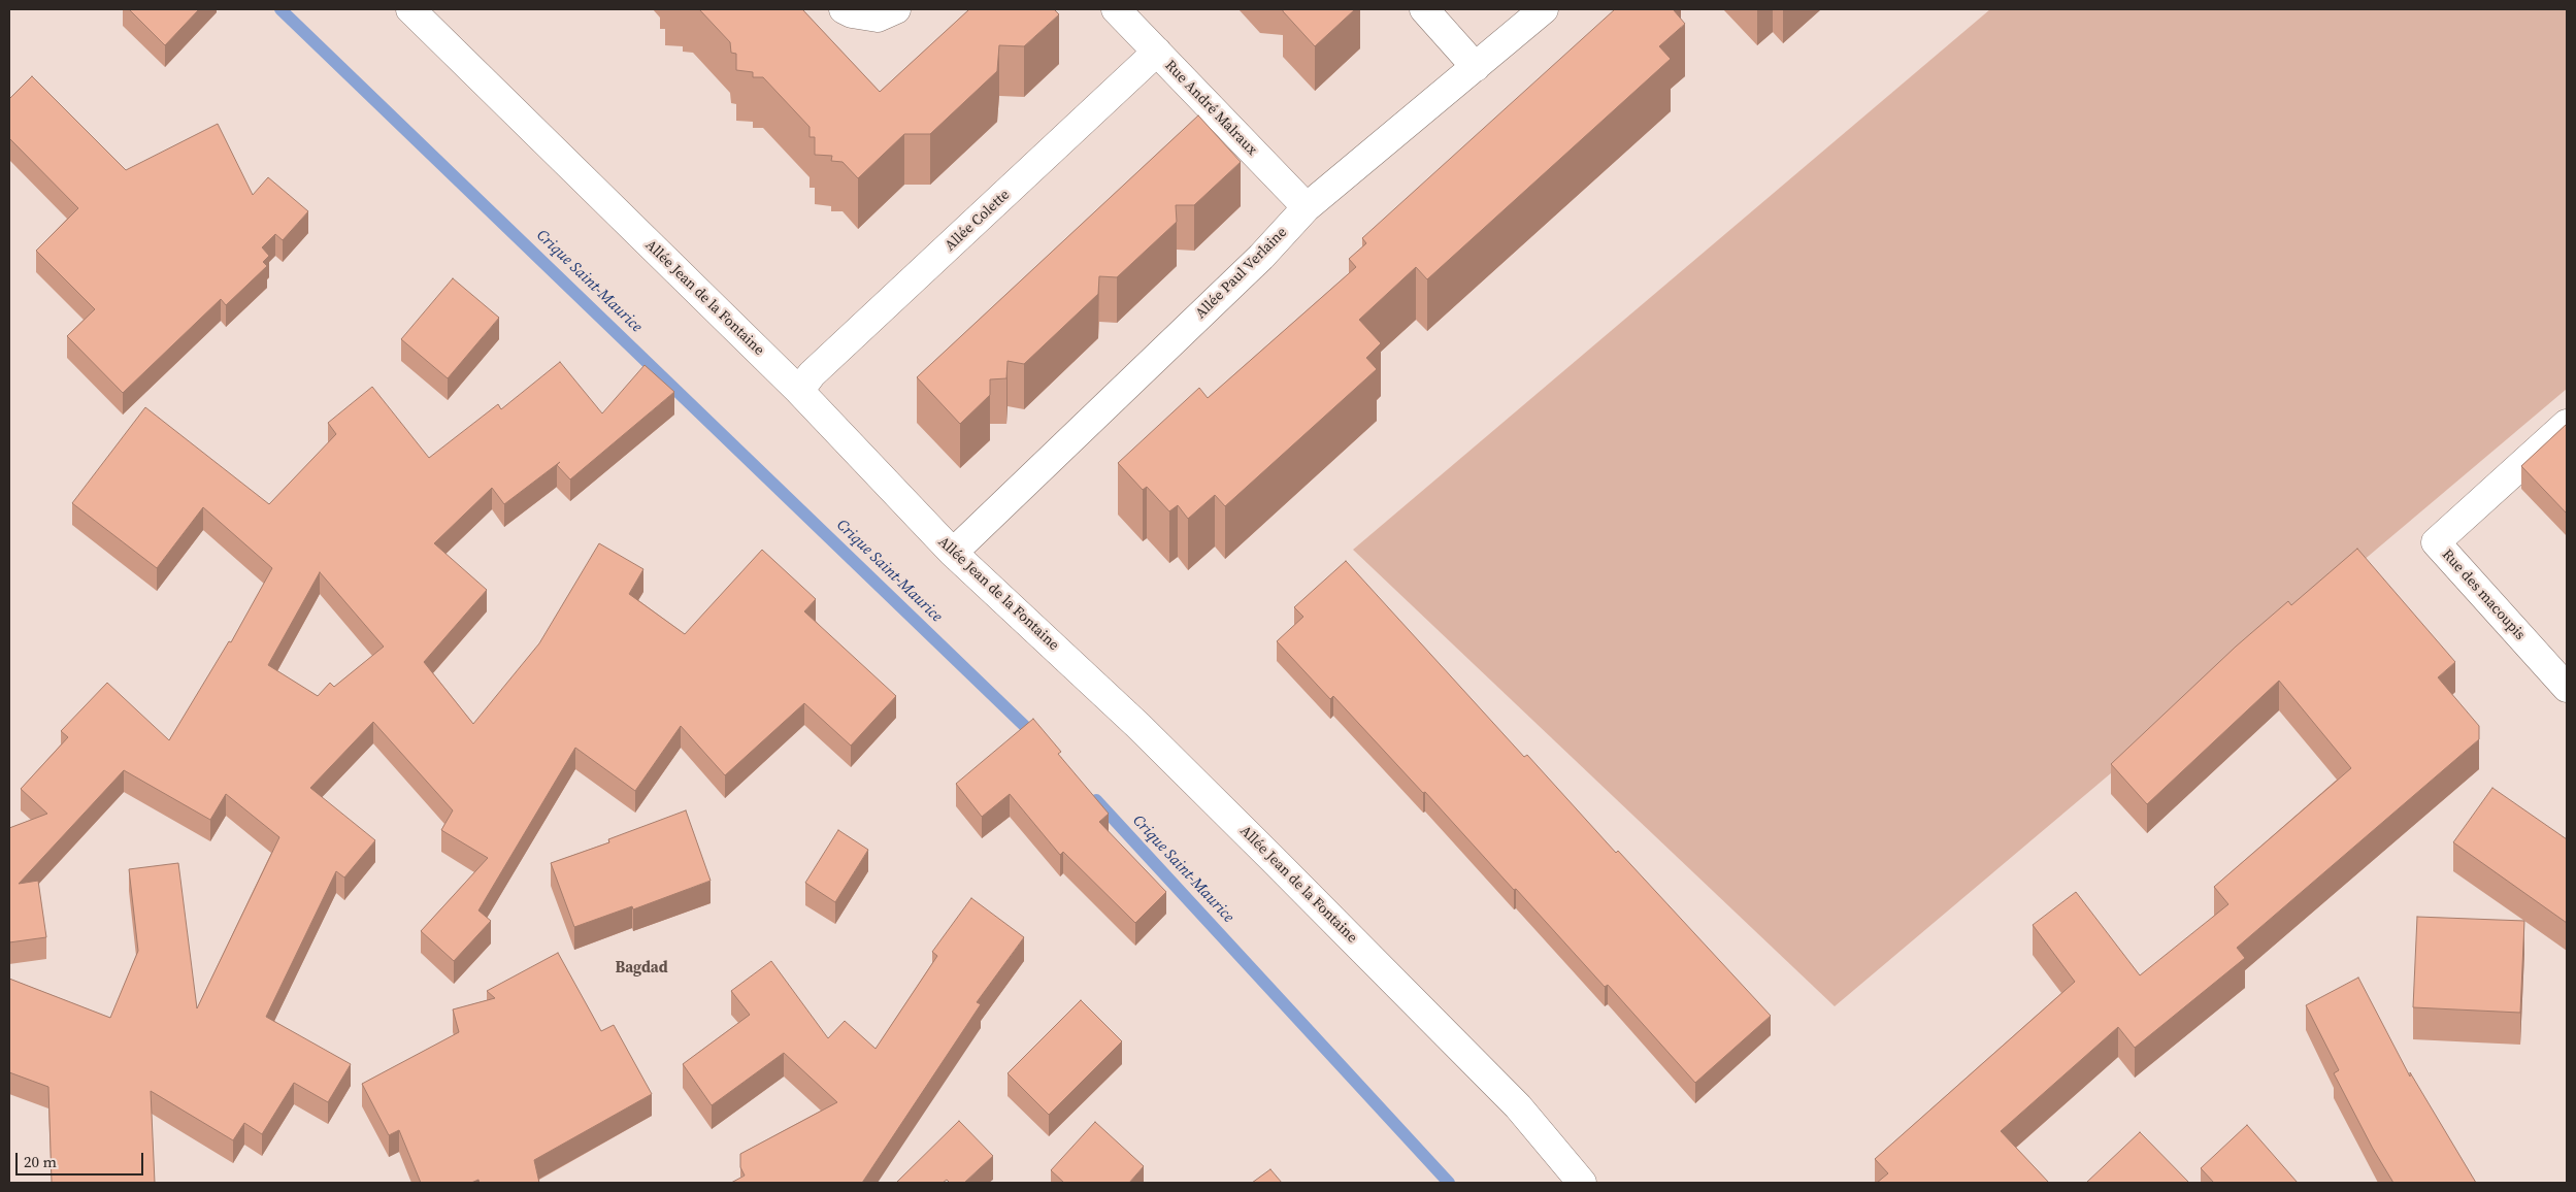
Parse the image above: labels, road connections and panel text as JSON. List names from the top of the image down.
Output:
{
  "streets": {
    "street": [
      "Rue André Malraux",
      "Allée Colette",
      "Allée Paul Verlaine",
      "Allée Jean de la Fontaine",
      "Rue des macoupis"
    ]
  },
  "crossings": [
    ["Rue André Malraux", "Allée Colette"],
    ["Rue André Malraux", "Allée Paul Verlaine"],
    ["Allée Colette", "Allée Jean de la Fontaine"],
    ["Allée Paul Verlaine", "Allée Jean de la Fontaine"]
  ],
  "districts": ["Bagdad"],
  "water": ["Crique Saint-Maurice"],
  "scale_bar": "20 m"
}
